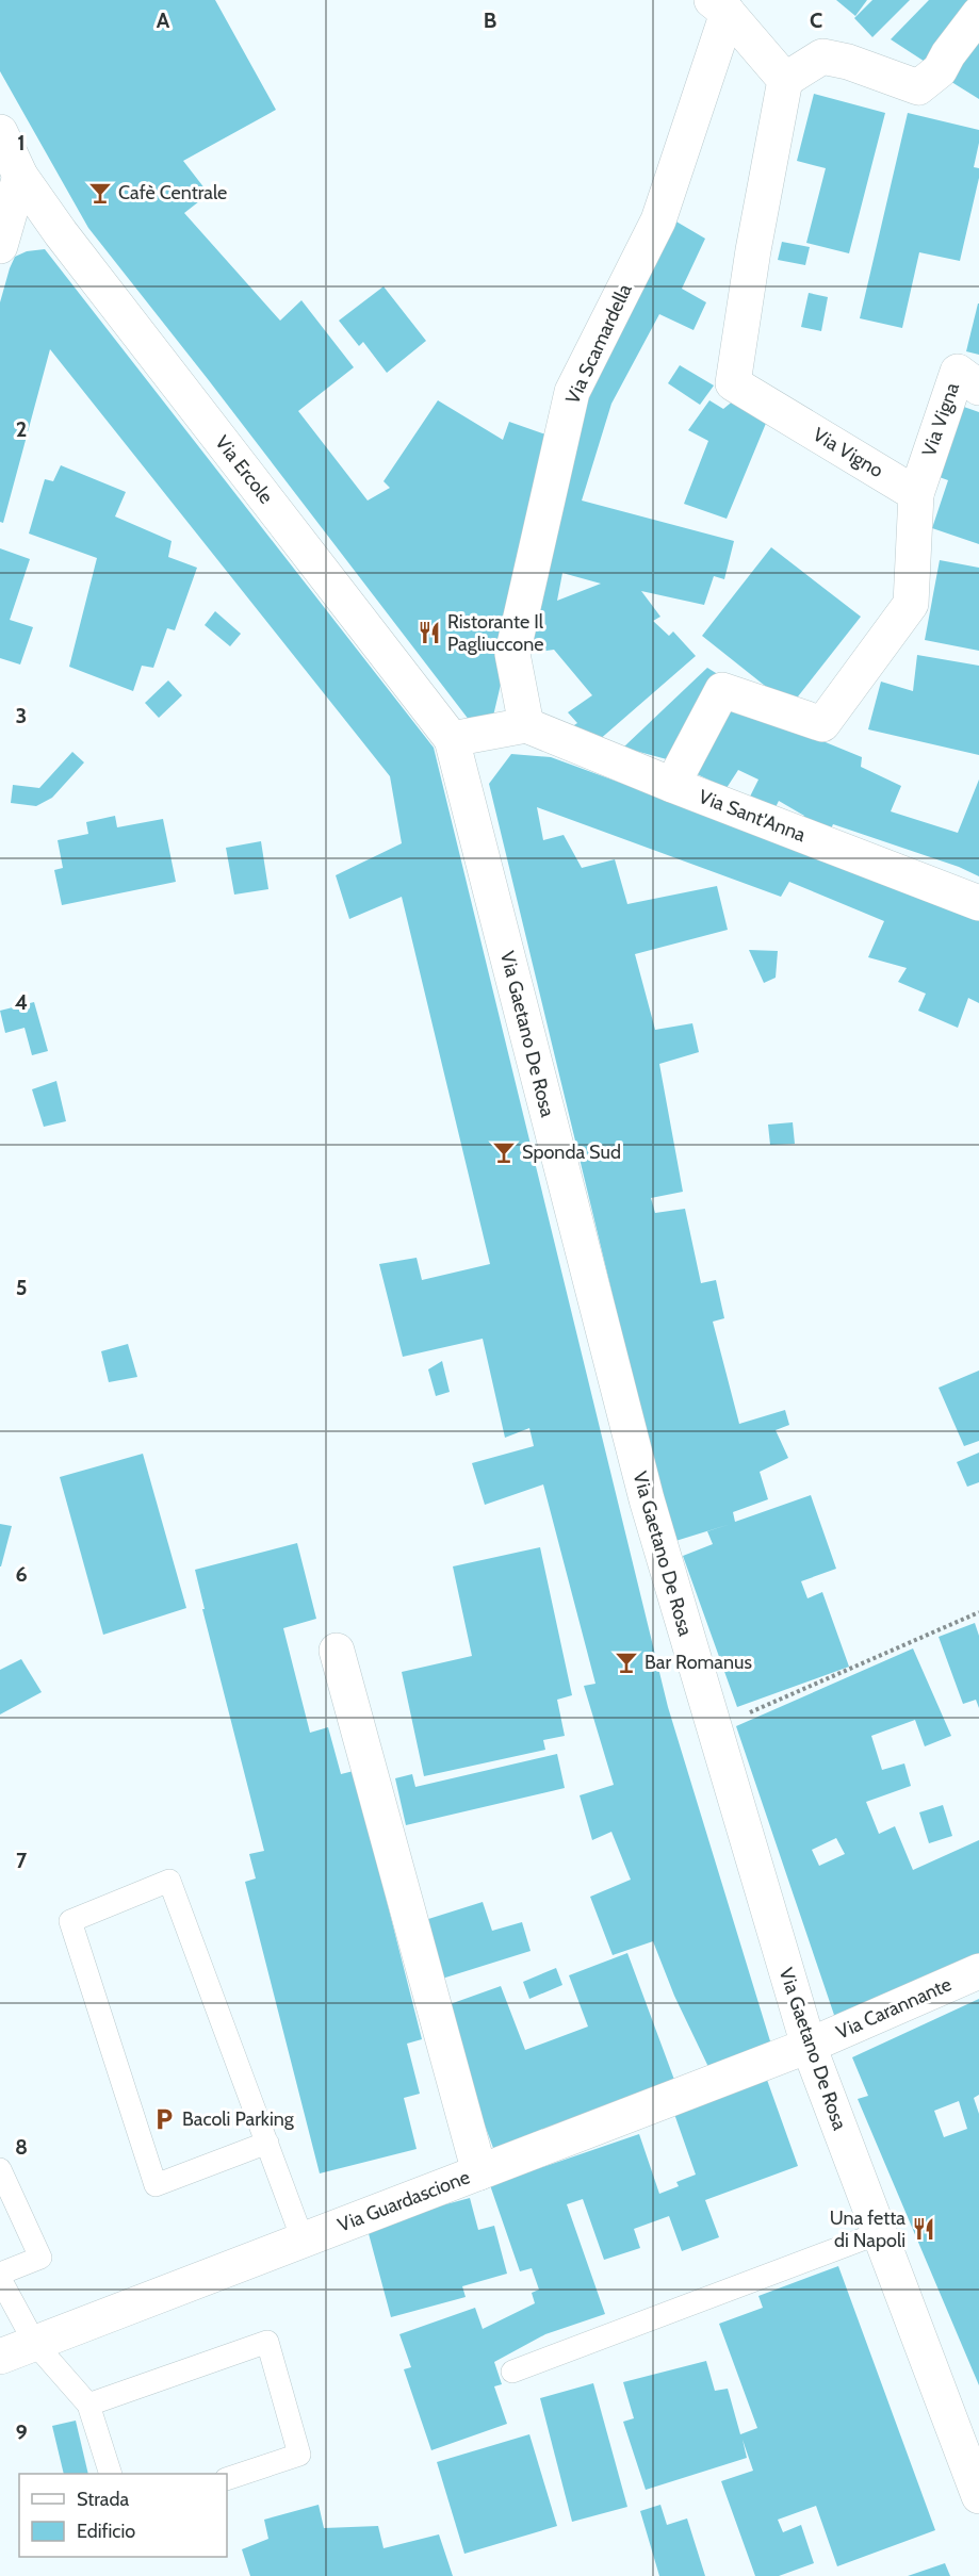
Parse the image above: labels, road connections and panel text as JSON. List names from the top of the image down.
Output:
{
  "streets": {
    "street": [
      "Via Scamardella",
      "Via Vigna",
      "Via Vigno",
      "Via Ercole",
      "Via Sant'Anna",
      "Via Gaetano De Rosa",
      "Via Carannante",
      "Via Guardascione"
    ]
  },
  "crossings": [
    ["Via Scamardella", "Via Sant'Anna"],
    ["Via Vigna", "Via Vigno"],
    ["Via Ercole", "Via Gaetano De Rosa"],
    ["Via Gaetano De Rosa", "Via Carannante"],
    ["Via Gaetano De Rosa", "Via Guardascione"],
    ["Via Carannante", "Via Guardascione"]
  ],
  "places": {
    "bar": ["Cafè Centrale", "Sponda Sud", "Bar Romanus"],
    "restaurant": ["Ristorante Il Pagliuccone", "Una fetta di Napoli"],
    "parking": ["Bacoli Parking"]
  },
  "legend": ["Strada", "Edificio"],
  "grid": {
    "columns": ["A", "B", "C"],
    "rows": [
      "1",
      "2",
      "3",
      "4",
      "5",
      "6",
      "7",
      "8",
      "9"
    ]
  }
}
